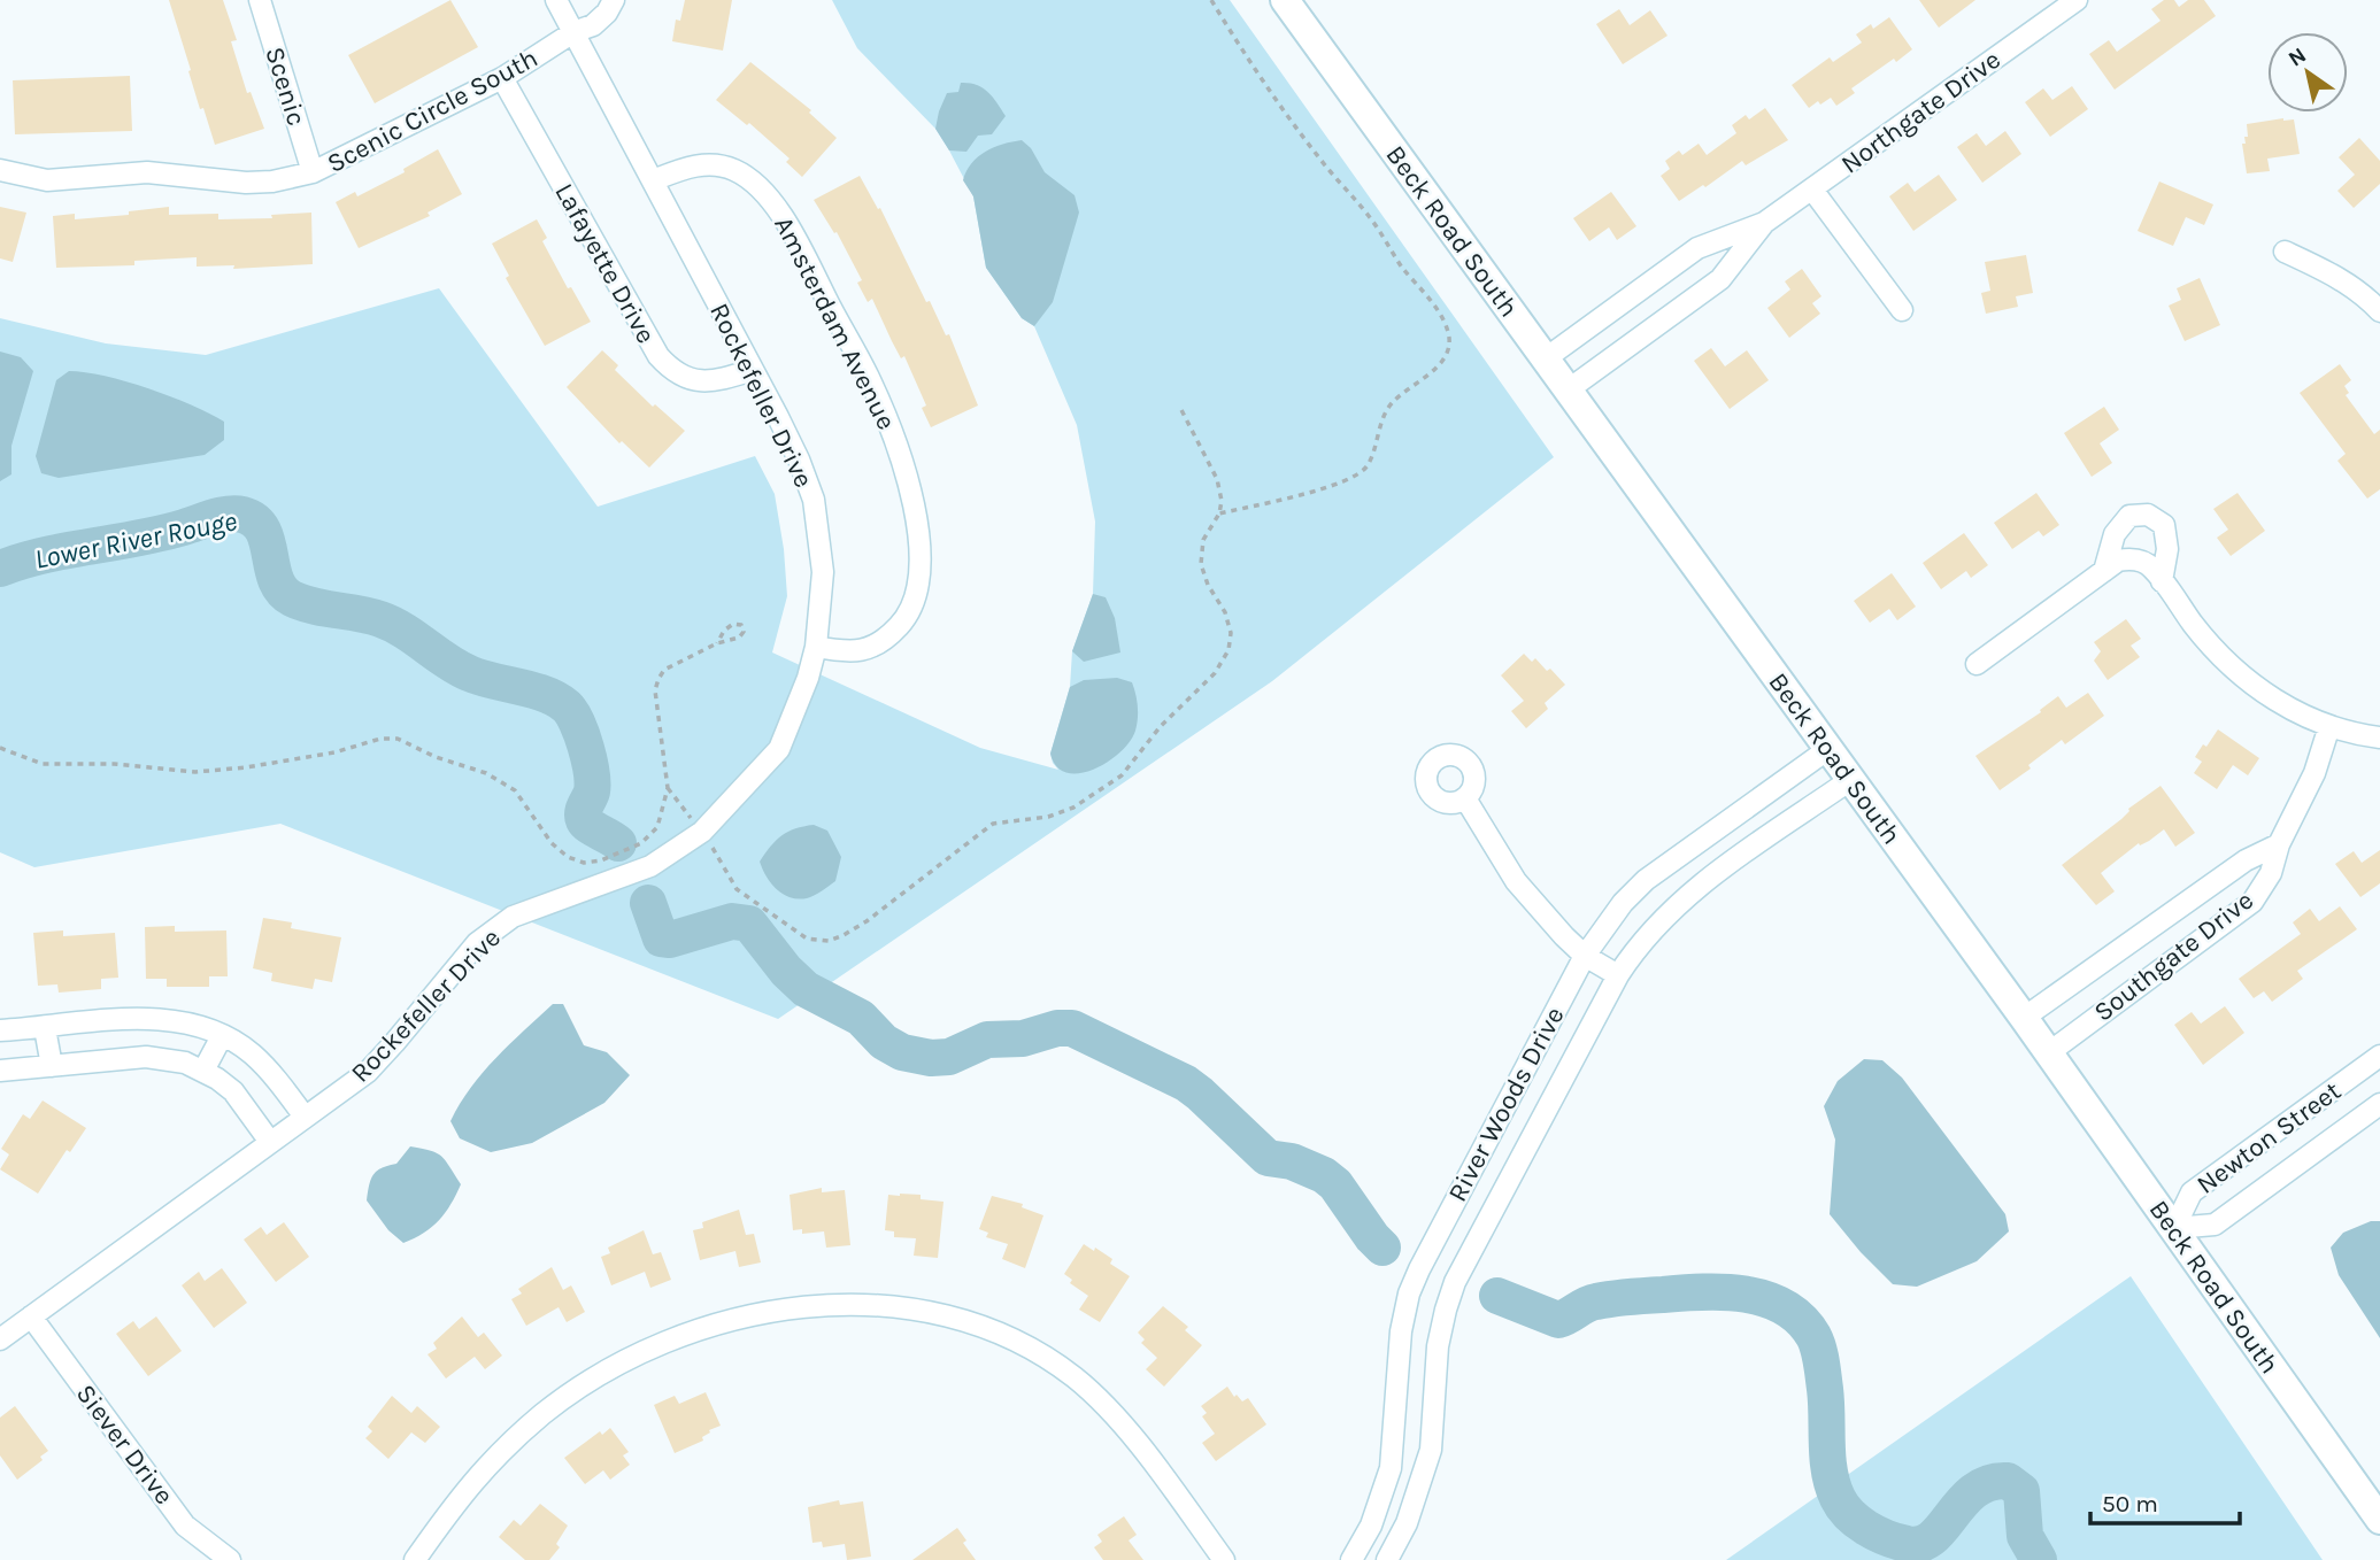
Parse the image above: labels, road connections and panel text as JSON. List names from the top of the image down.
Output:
{
  "streets": {
    "main road": ["Beck Road South"],
    "street": [
      "Scenic",
      "Scenic Circle South",
      "Northgate Drive",
      "Lafayette Drive",
      "Amsterdam Avenue",
      "Rockefeller Drive",
      "Southgate Drive",
      "River Woods Drive",
      "Newton Street",
      "Siever Drive"
    ]
  },
  "crossings": [
    ["Scenic", "Scenic Circle South"],
    ["Scenic Circle South", "Lafayette Drive"],
    ["Scenic Circle South", "Rockefeller Drive"],
    ["Northgate Drive", "Beck Road South"],
    ["Beck Road South", "Southgate Drive"],
    ["Beck Road South", "River Woods Drive"],
    ["Beck Road South", "Newton Street"],
    ["Lafayette Drive", "Rockefeller Drive"],
    ["Amsterdam Avenue", "Rockefeller Drive"],
    ["Rockefeller Drive", "Siever Drive"]
  ],
  "water": ["Lower River Rouge"],
  "scale_bar": "50 m",
  "north": "top left"
}
